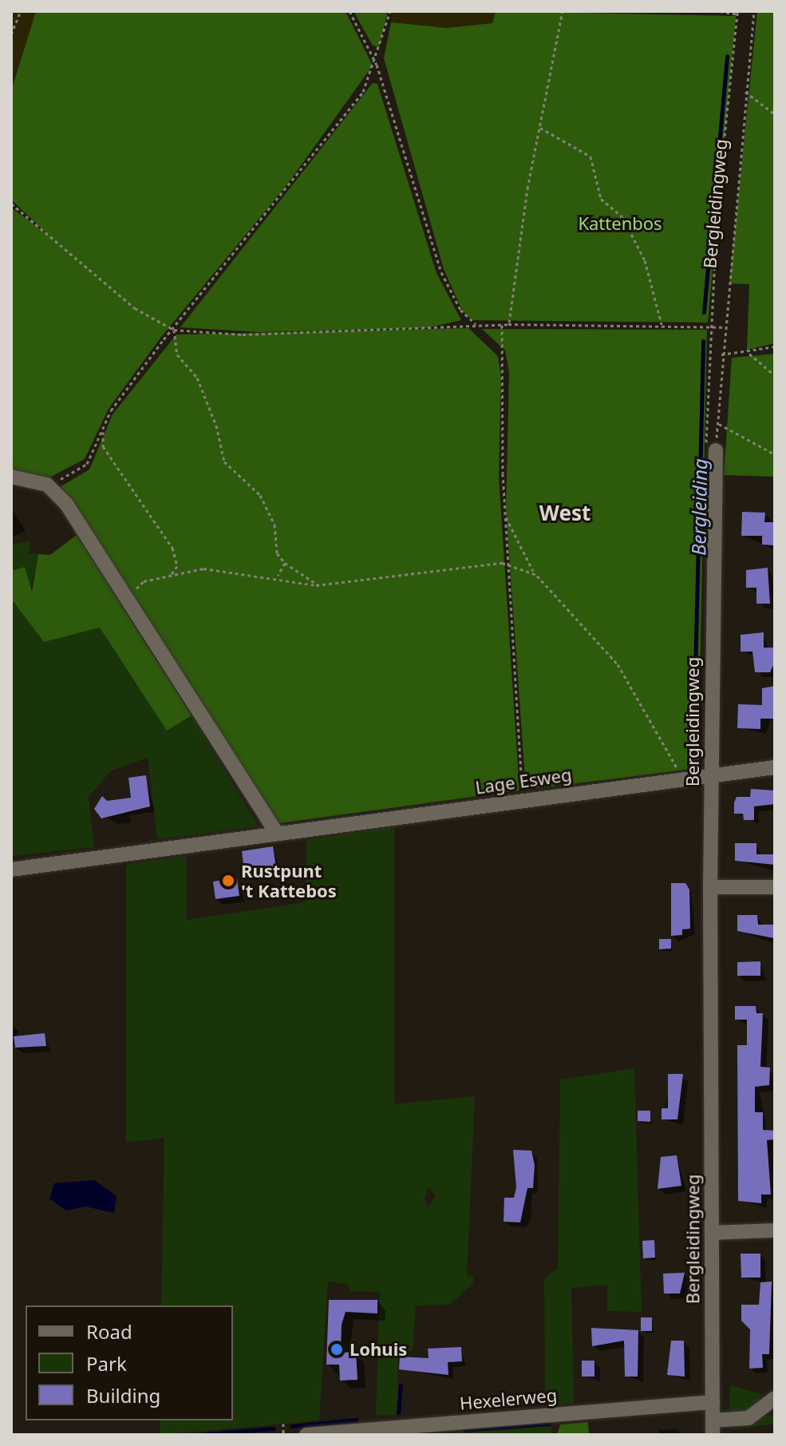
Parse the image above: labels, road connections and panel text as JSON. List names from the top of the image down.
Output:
{
  "streets": {
    "street": ["Bergleidingweg", "Lage Esweg", "Hexelerweg"]
  },
  "crossings": [
    ["Bergleidingweg", "Lage Esweg"],
    ["Bergleidingweg", "Hexelerweg"]
  ],
  "districts": ["West"],
  "water": ["Bergleiding"],
  "parks": ["Kattenbos"],
  "places": ["Rustpunt 't Kattebos", "Lohuis"],
  "legend": ["Road", "Park", "Building"]
}
